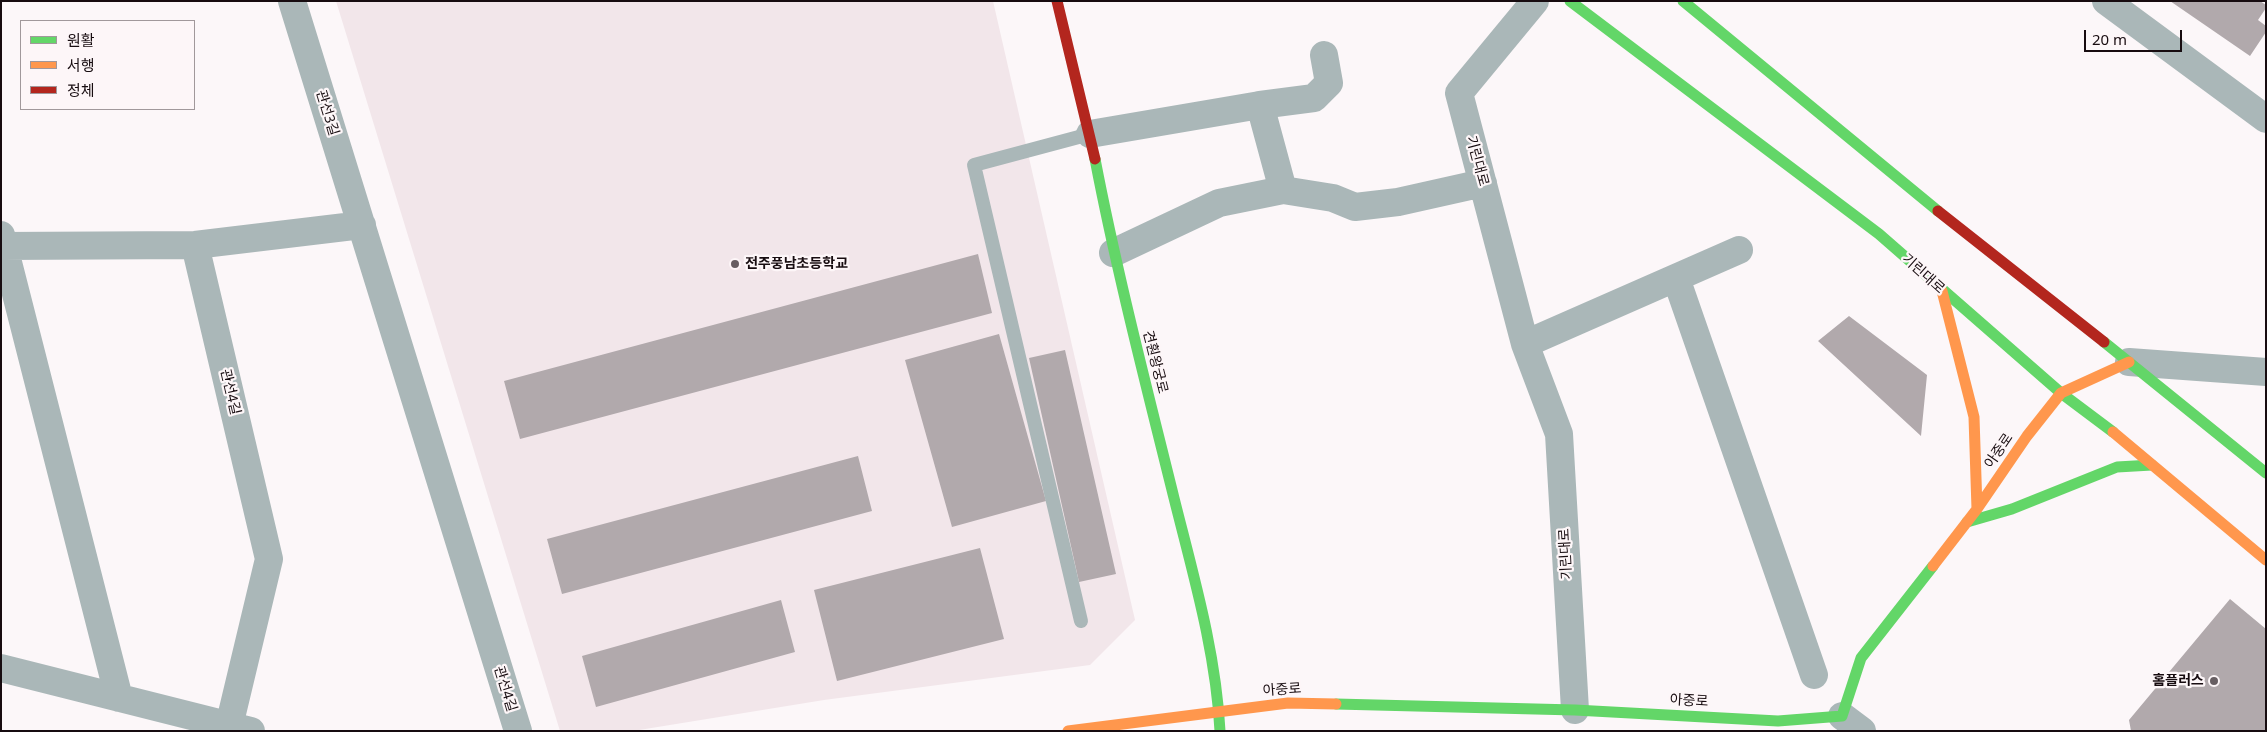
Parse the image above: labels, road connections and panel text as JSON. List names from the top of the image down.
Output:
{
  "streets": {
    "street": [
      "관선3길",
      "기린대로",
      "견훤왕궁로",
      "관선4길",
      "아중로"
    ]
  },
  "crossings": [
    ["관선3길", "관선4길"],
    ["기린대로", "아중로"],
    ["견훤왕궁로", "아중로"]
  ],
  "places": ["전주풍남초등학교", "홈플러스"],
  "legend": ["원활", "서행", "정체"],
  "scale_bar": "20 m"
}
